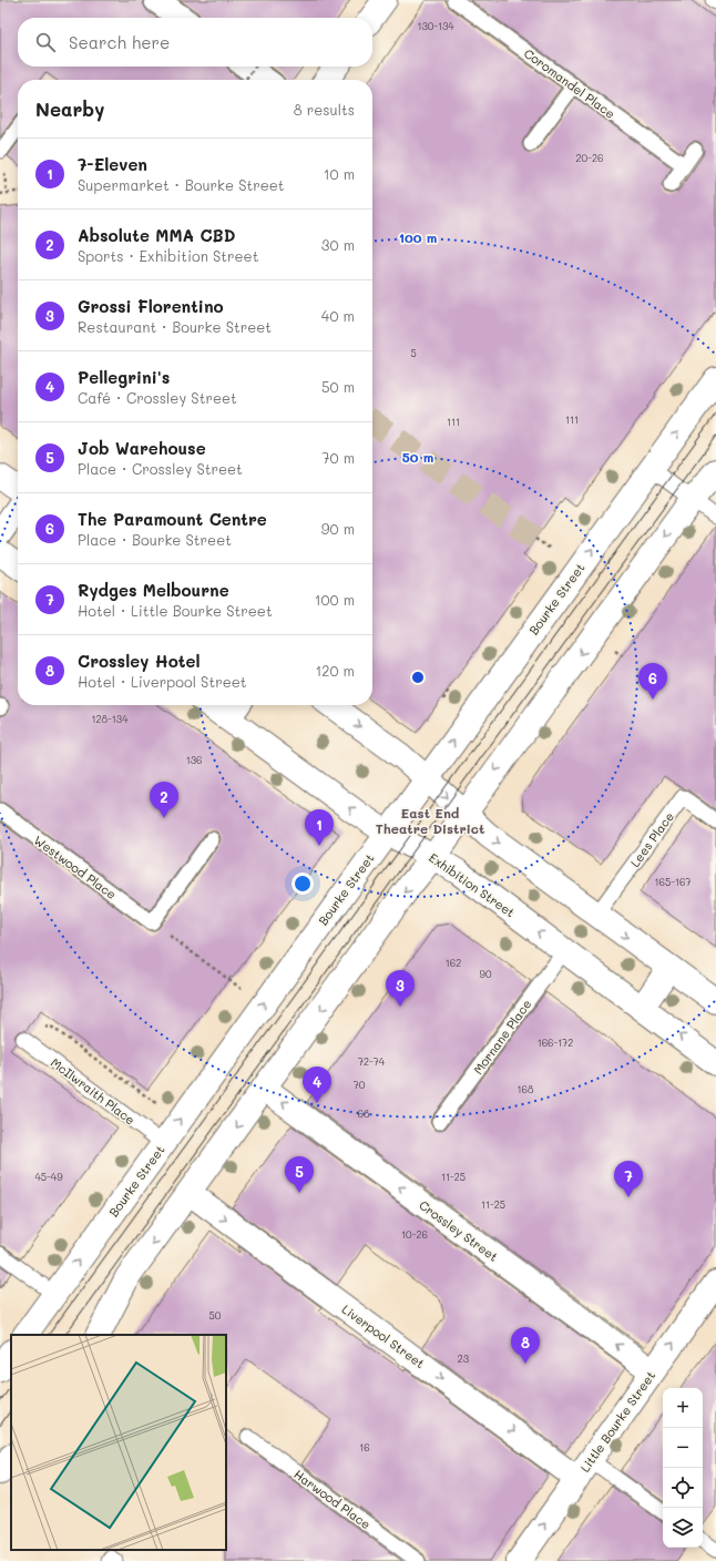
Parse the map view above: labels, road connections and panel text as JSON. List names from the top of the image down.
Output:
{
  "streets": {
    "street": [
      "Bourke Street",
      "Exhibition Street",
      "Crossley Street",
      "Liverpool Street",
      "Little Bourke Street"
    ],
    "lane": [
      "Coromandel Place",
      "Lees Place",
      "Westwood Place",
      "Mornane Place",
      "McIlwraith Place",
      "Harwood Place"
    ]
  },
  "crossings": [
    ["Bourke Street", "Exhibition Street"],
    ["Bourke Street", "McIlwraith Place"],
    ["Exhibition Street", "Mornane Place"],
    ["Crossley Street", "Little Bourke Street"],
    ["Liverpool Street", "Little Bourke Street"]
  ],
  "one_way": ["Crossley Street", "Liverpool Street", "Little Bourke Street"],
  "districts": ["East End Theatre District"],
  "house_numbers": [
    "130-134",
    "20-26",
    "5",
    "111",
    "111",
    "128-134",
    "136",
    "165-167",
    "162",
    "90",
    "166-172",
    "72-74",
    "70",
    "168",
    "68",
    "45-49",
    "11-25",
    "11-25",
    "10-26",
    "50",
    "23",
    "16"
  ],
  "page": {
    "search": "Search here",
    "heading": ["Nearby", "8 results"],
    "list": [
      {
        "mark": "1",
        "name": "7-Eleven",
        "note": "Supermarket · Bourke Street",
        "value": "10 m"
      },
      {
        "mark": "2",
        "name": "Absolute MMA CBD",
        "note": "Sports · Exhibition Street",
        "value": "30 m"
      },
      {
        "mark": "3",
        "name": "Grossi Florentino",
        "note": "Restaurant · Bourke Street",
        "value": "40 m"
      },
      {
        "mark": "4",
        "name": "Pellegrini's",
        "note": "Café · Crossley Street",
        "value": "50 m"
      },
      {
        "mark": "5",
        "name": "Job Warehouse",
        "note": "Place · Crossley Street",
        "value": "70 m"
      },
      {
        "mark": "6",
        "name": "The Paramount Centre",
        "note": "Place · Bourke Street",
        "value": "90 m"
      },
      {
        "mark": "7",
        "name": "Rydges Melbourne",
        "note": "Hotel · Little Bourke Street",
        "value": "100 m"
      },
      {
        "mark": "8",
        "name": "Crossley Hotel",
        "note": "Hotel · Liverpool Street",
        "value": "120 m"
      }
    ],
    "pins": [
      "6",
      "2",
      "1",
      "3",
      "4",
      "5",
      "7",
      "8"
    ],
    "map_buttons": ["+", "−"]
  },
  "rings": ["100 m", "50 m"]
}
